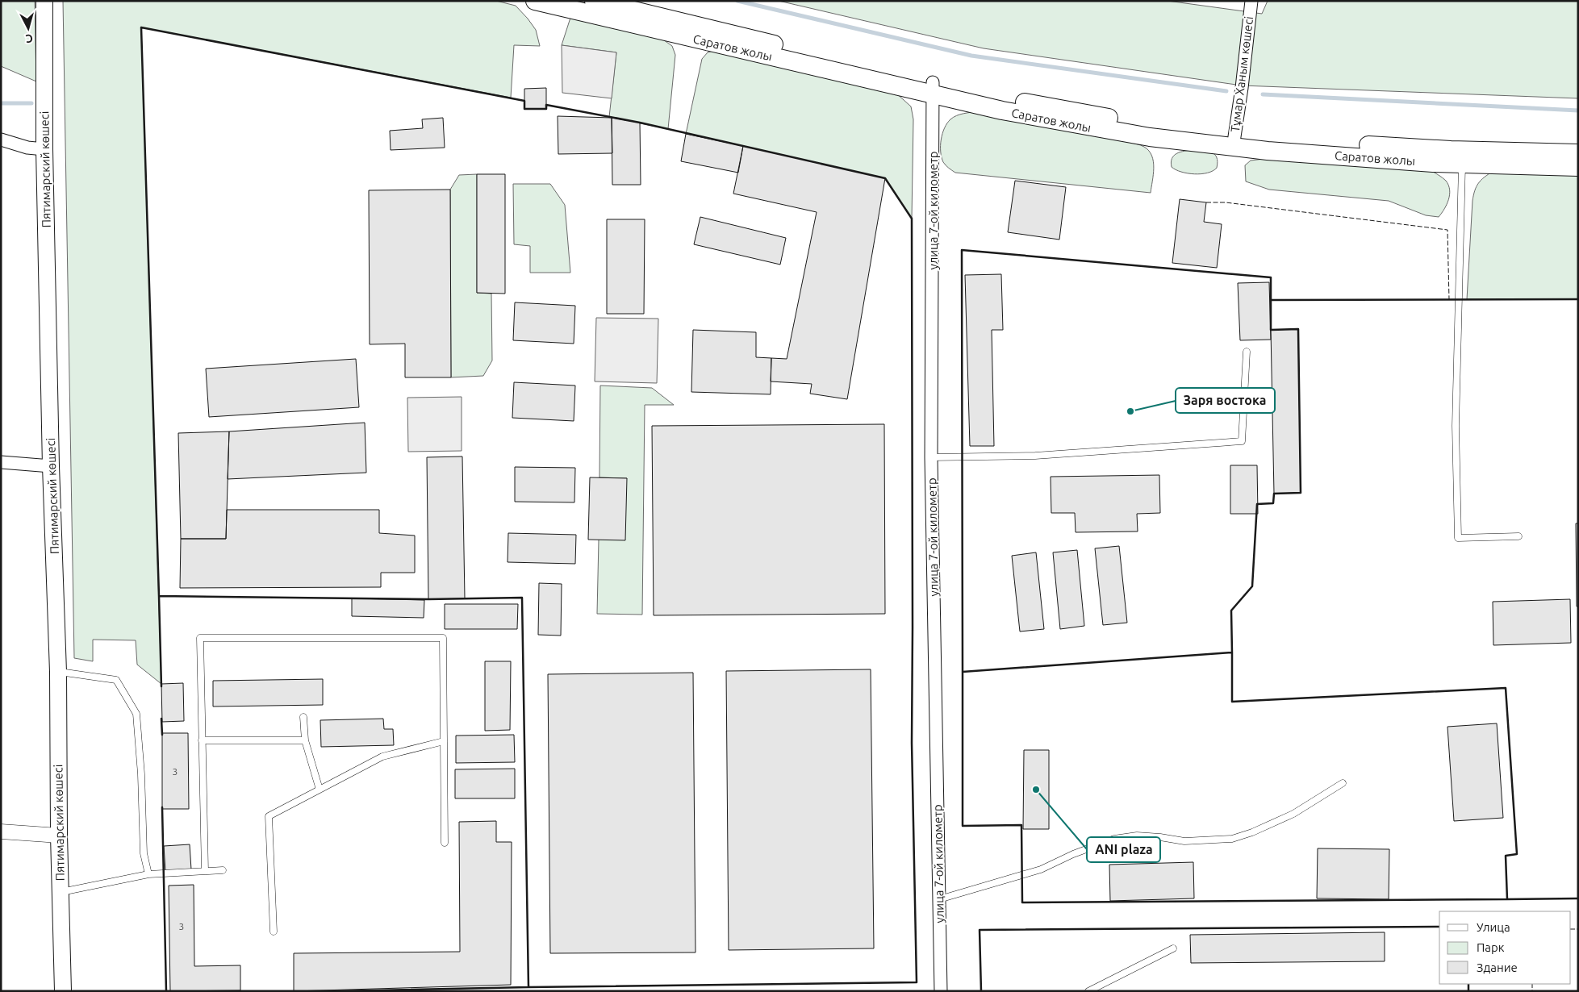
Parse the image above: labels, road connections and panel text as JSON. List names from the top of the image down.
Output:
{
  "streets": {
    "main road": ["Саратов жолы", "Пятимарский көшесі"],
    "street": ["Тұмар Ханым көшесі", "улица 7-ой километр"]
  },
  "crossings": [
    ["Саратов жолы", "Тұмар Ханым көшесі"],
    ["Саратов жолы", "улица 7-ой километр"]
  ],
  "places": ["Заря востока", "ANI plaza"],
  "house_numbers": ["3", "3"],
  "legend": ["Улица", "Парк", "Здание"],
  "north": "bottom"
}
